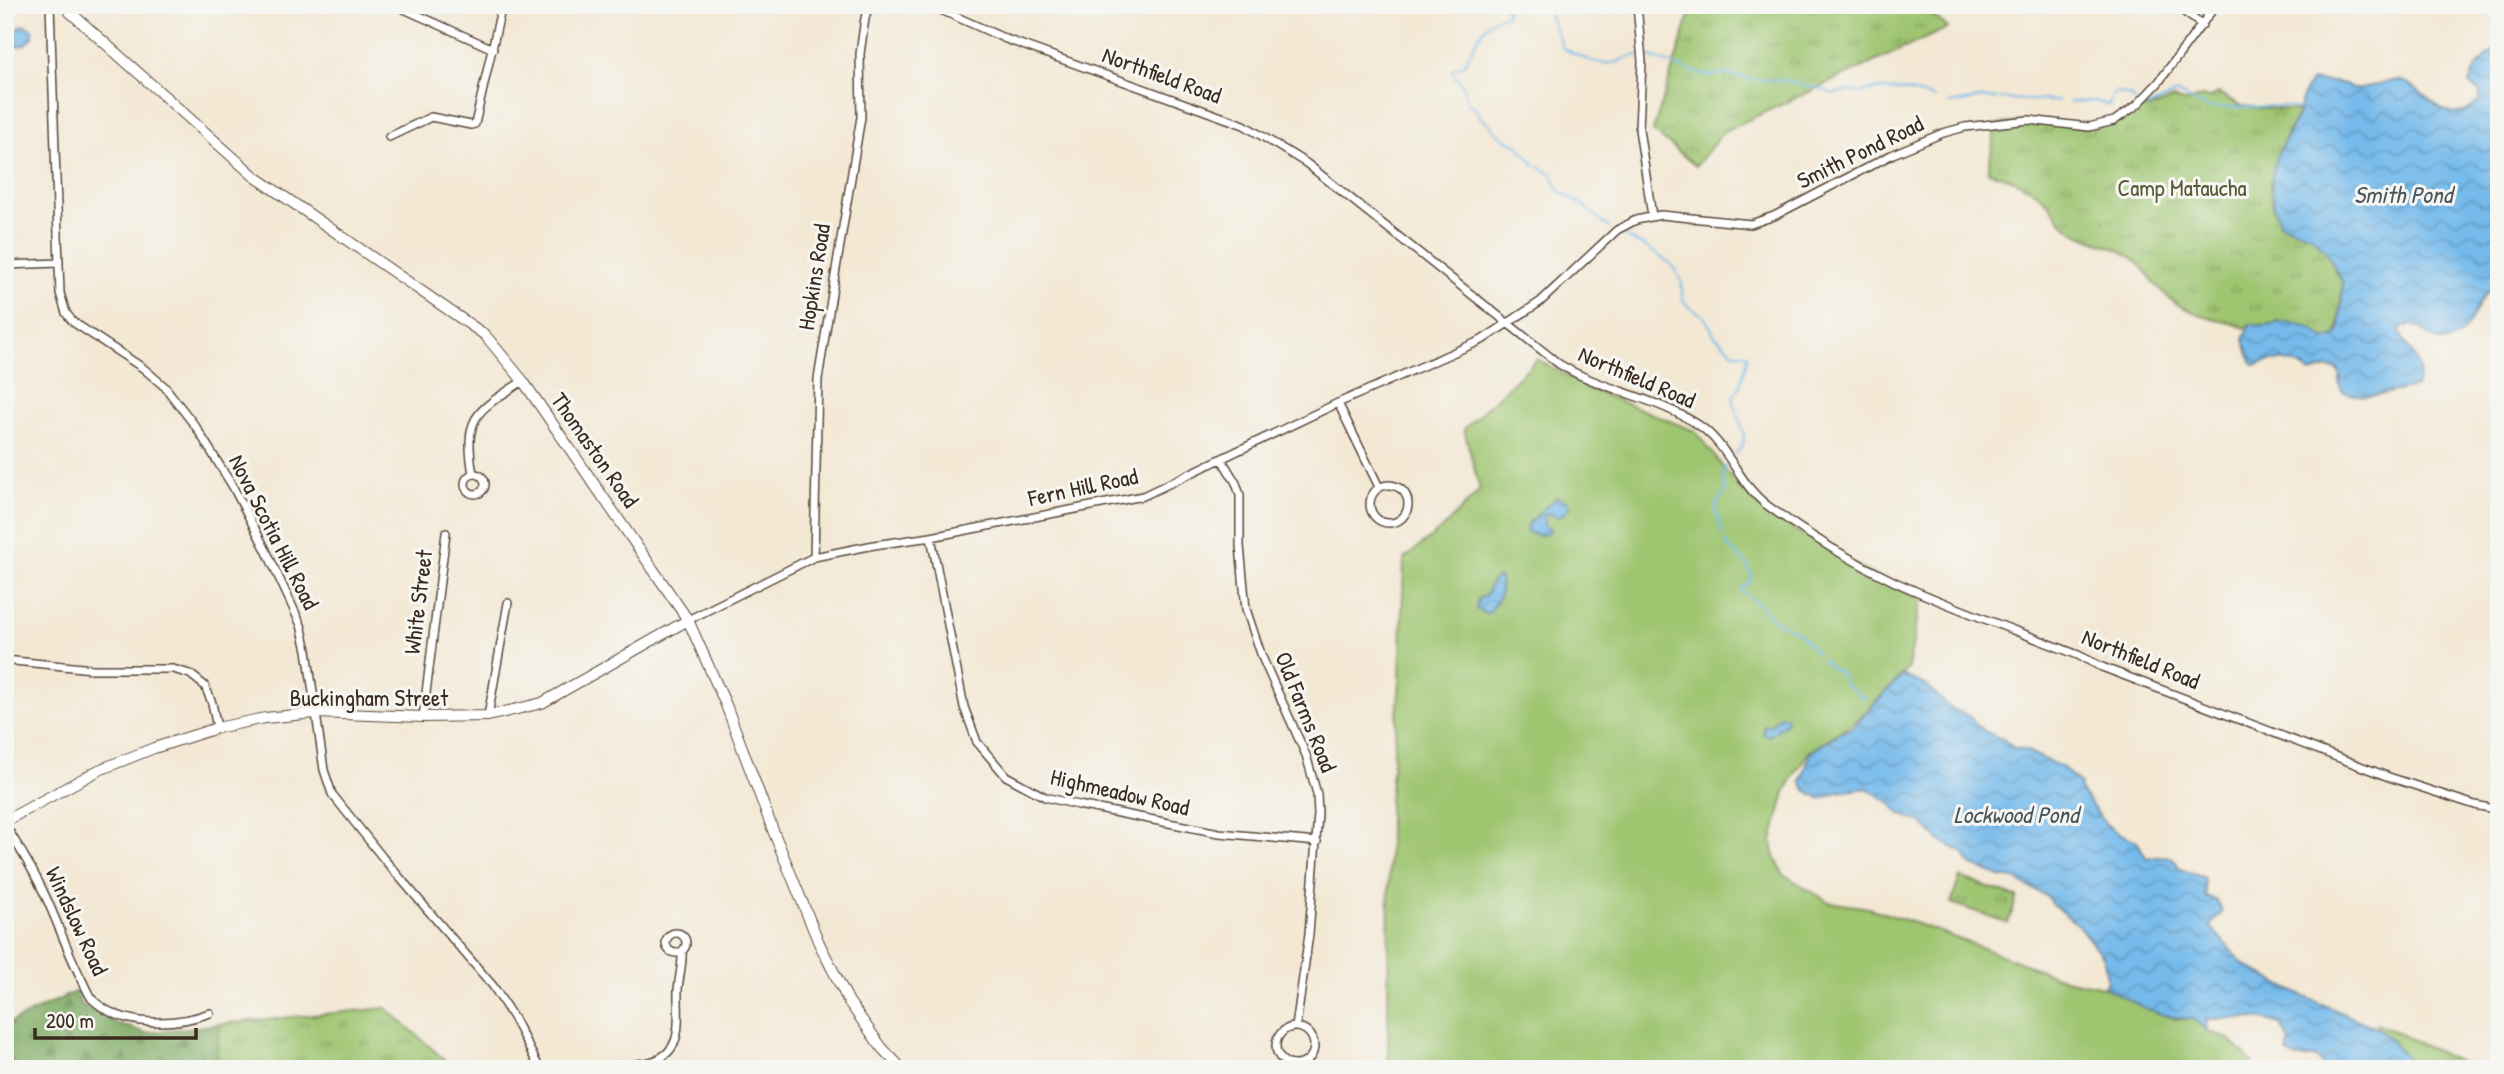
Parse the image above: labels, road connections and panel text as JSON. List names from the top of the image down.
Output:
{
  "streets": {
    "main road": ["Thomaston Road", "Buckingham Street"],
    "street": [
      "Northfield Road",
      "Smith Pond Road",
      "Hopkins Road",
      "Fern Hill Road",
      "Nova Scotia Hill Road",
      "White Street",
      "Old Farms Road",
      "Highmeadow Road",
      "Windslow Road"
    ]
  },
  "crossings": [
    ["Northfield Road", "Smith Pond Road"],
    ["Northfield Road", "Fern Hill Road"],
    ["Smith Pond Road", "Fern Hill Road"],
    ["Hopkins Road", "Fern Hill Road"],
    ["Thomaston Road", "Fern Hill Road"],
    ["Thomaston Road", "Buckingham Street"],
    ["Fern Hill Road", "Buckingham Street"],
    ["Fern Hill Road", "Old Farms Road"],
    ["Fern Hill Road", "Highmeadow Road"],
    ["Nova Scotia Hill Road", "Buckingham Street"],
    ["White Street", "Buckingham Street"],
    ["Buckingham Street", "Windslow Road"],
    ["Old Farms Road", "Highmeadow Road"]
  ],
  "water": ["Smith Pond", "Lockwood Pond"],
  "parks": ["Camp Mataucha"],
  "scale_bar": "200 m"
}
